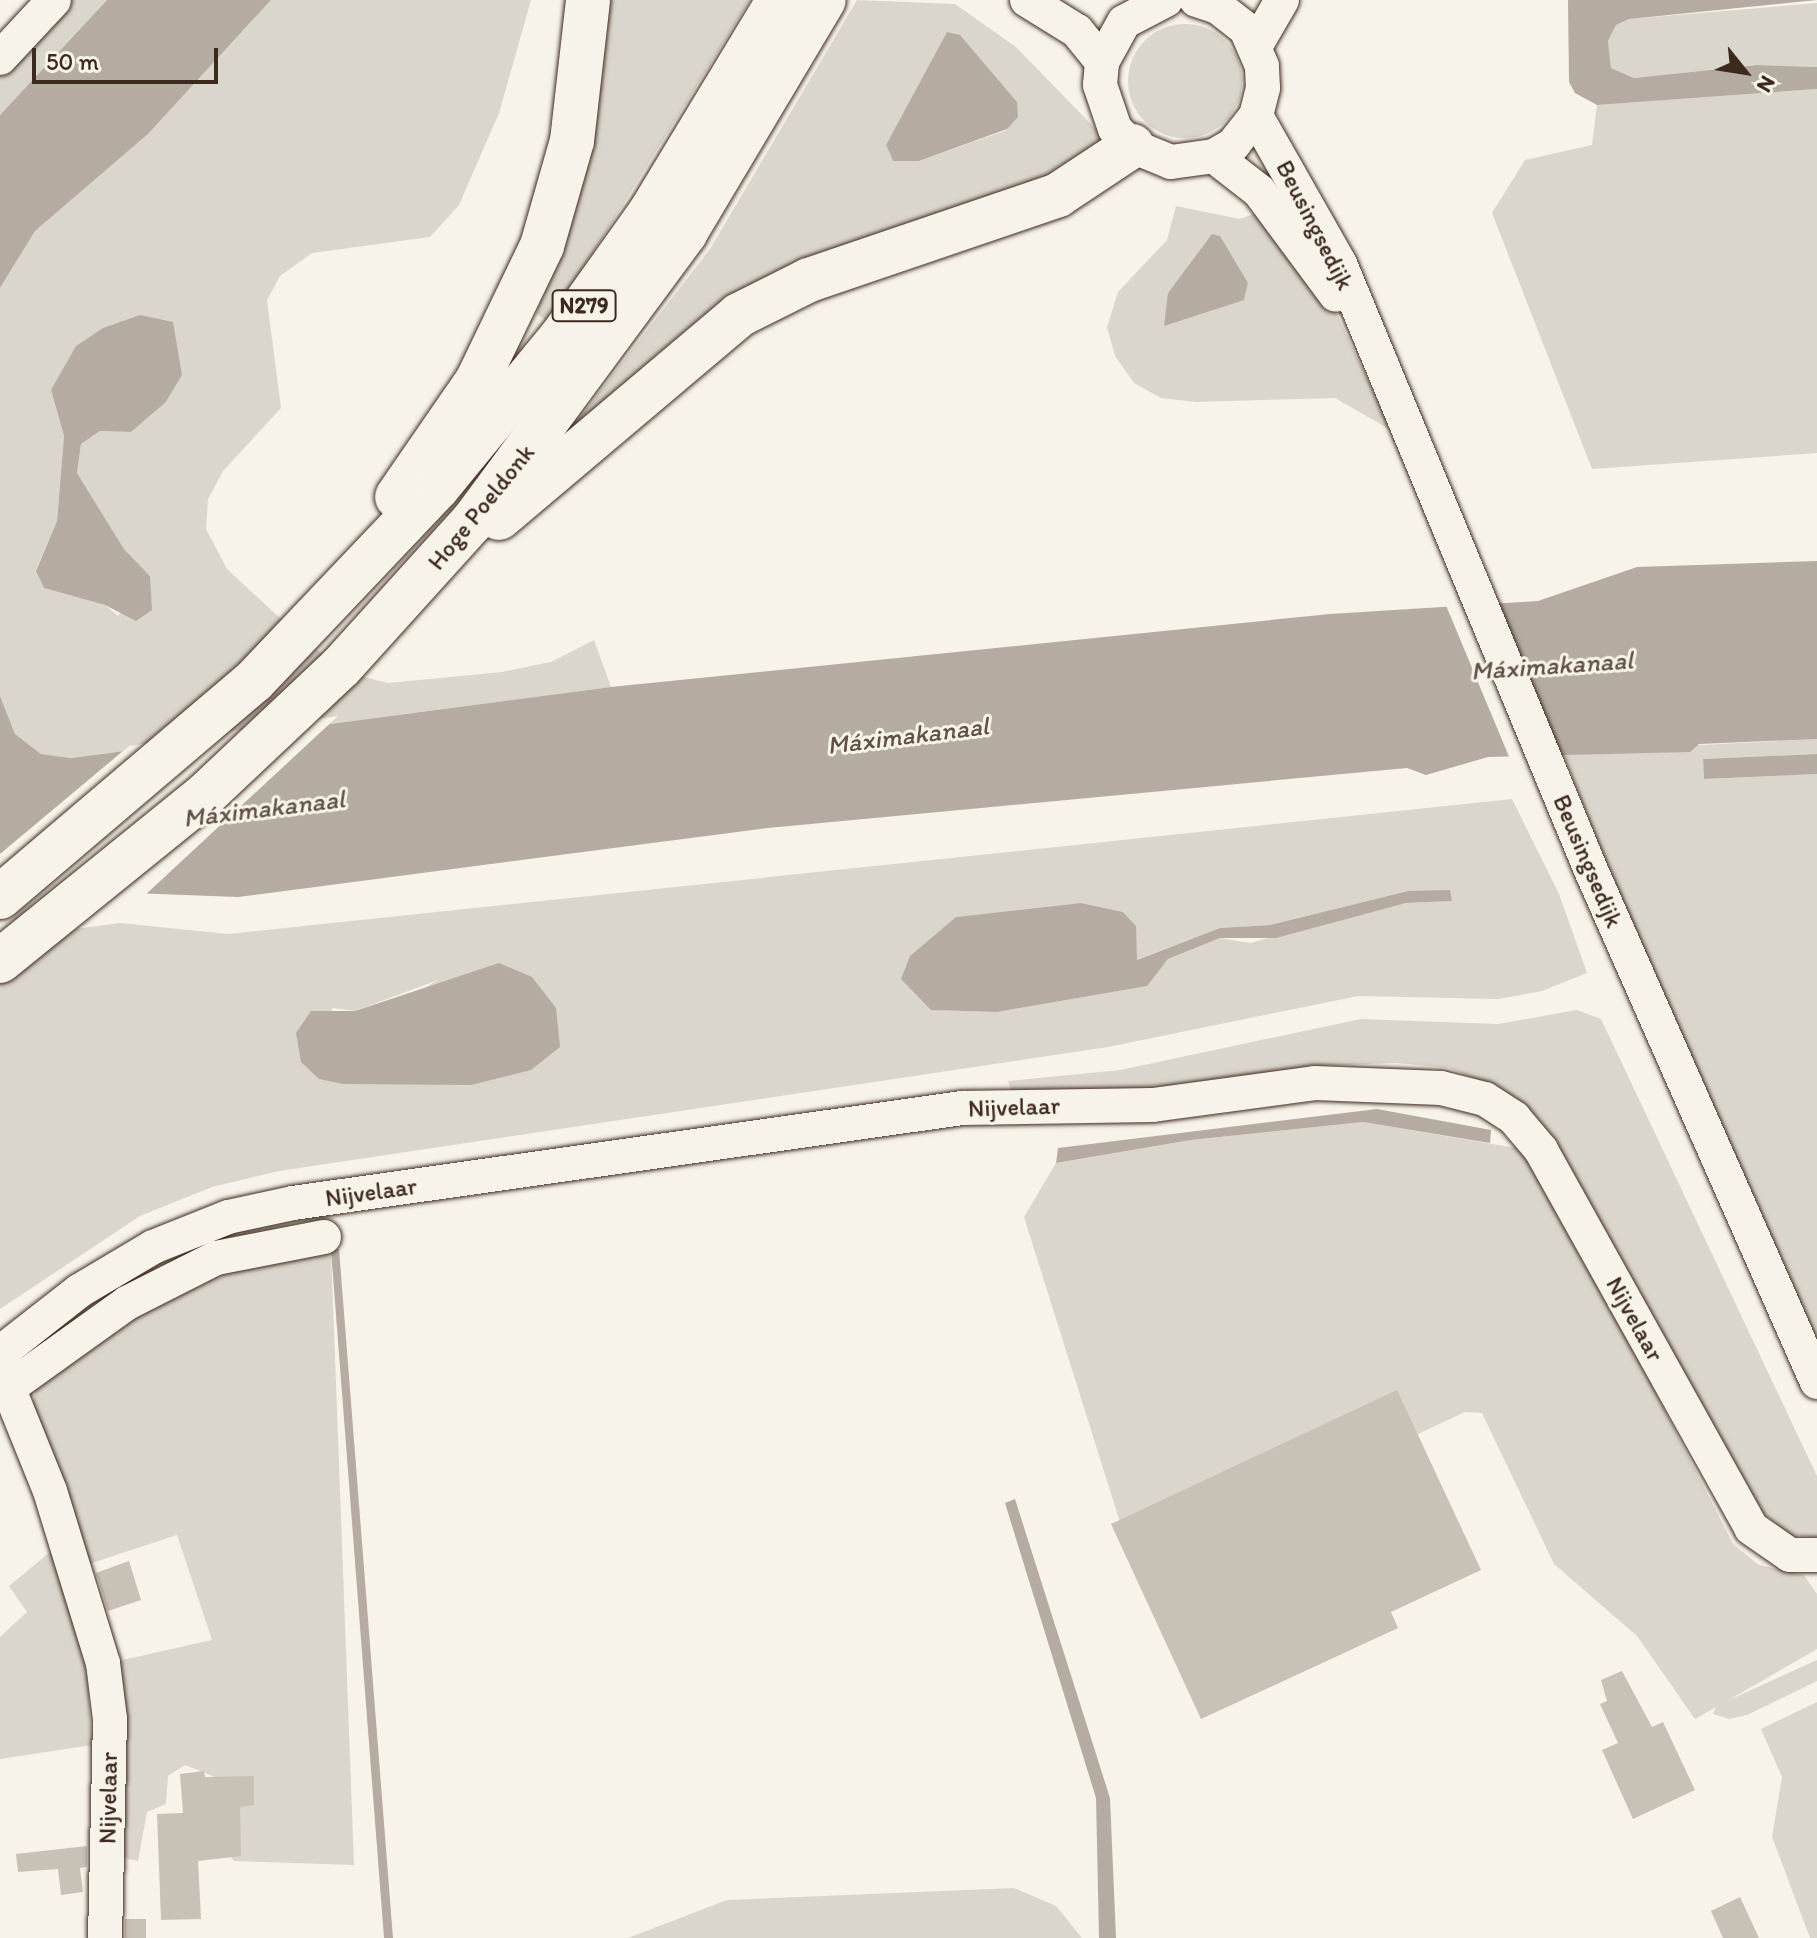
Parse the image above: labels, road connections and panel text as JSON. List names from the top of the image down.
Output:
{
  "streets": {
    "highway": ["N279", "Hoge Poeldonk"],
    "street": ["Beusingsedijk", "Nijvelaar"]
  },
  "crossings": [
    ["N279", "Hoge Poeldonk"]
  ],
  "water": ["Máximakanaal"],
  "scale_bar": "50 m",
  "north": "bottom right"
}
